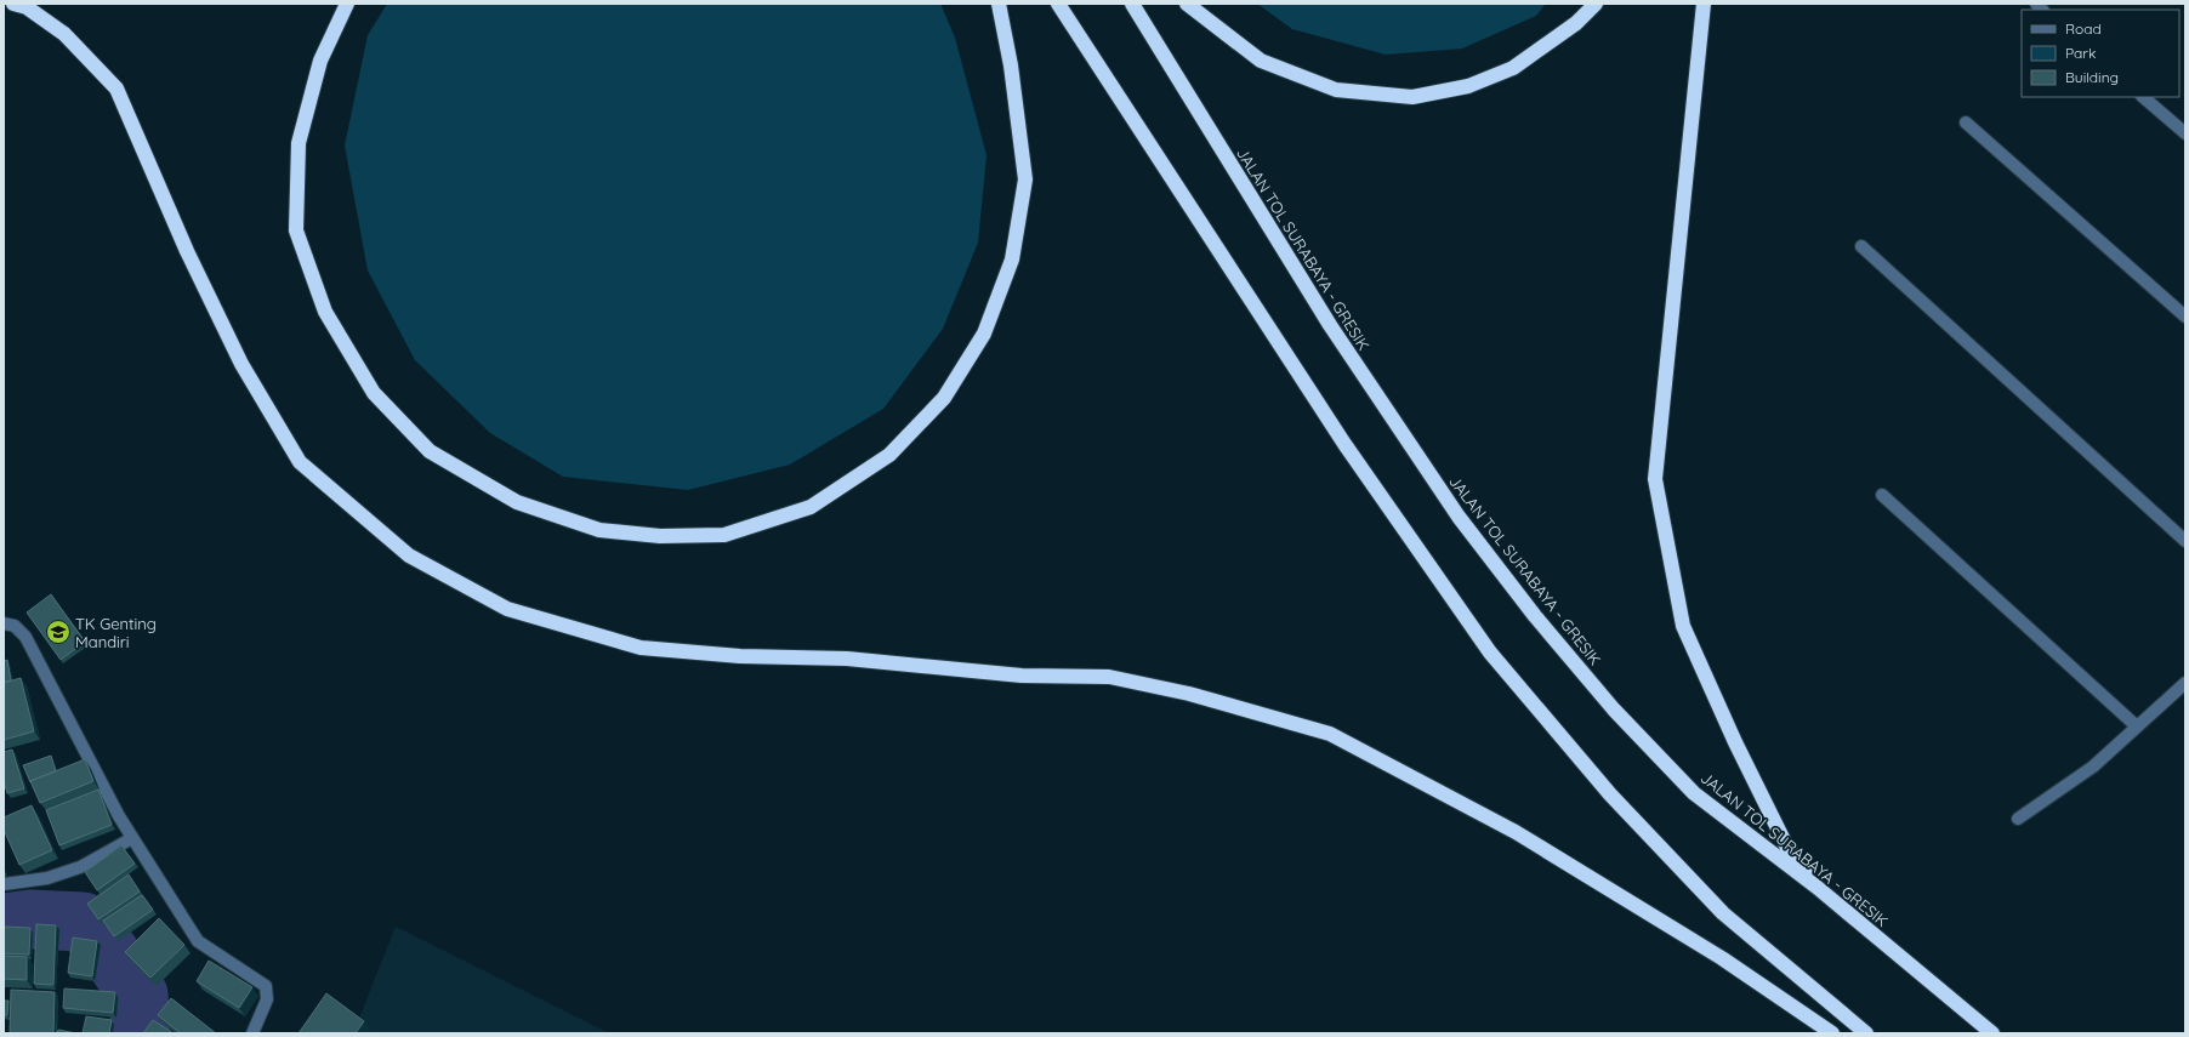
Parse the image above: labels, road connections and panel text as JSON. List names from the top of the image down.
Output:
{
  "streets": {
    "highway": ["JALAN TOL SURABAYA - GRESIK"]
  },
  "places": {
    "school or university": ["TK Genting Mandiri"]
  },
  "legend": ["Road", "Park", "Building"]
}
